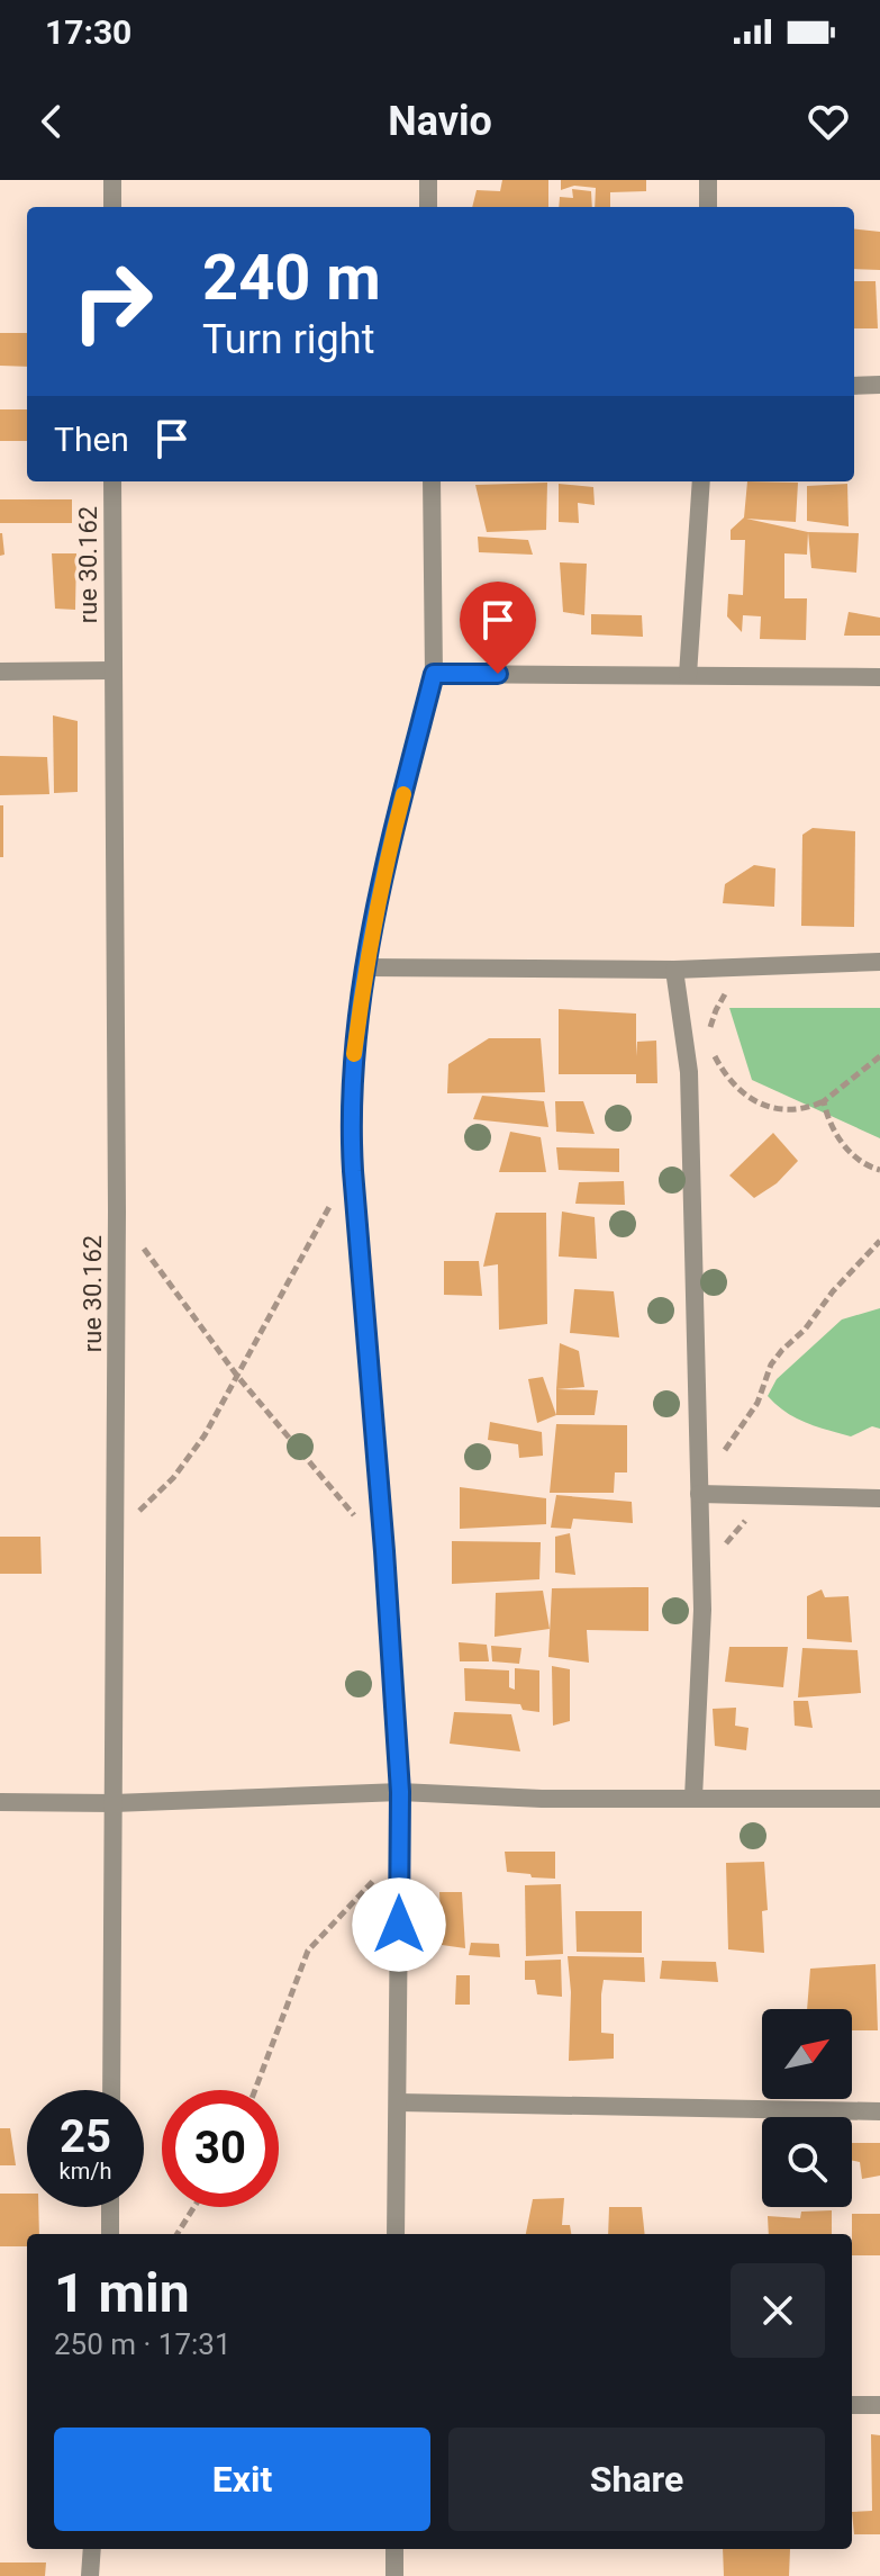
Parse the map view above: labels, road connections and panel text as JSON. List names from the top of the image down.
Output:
{
  "streets": {
    "street": ["rue 30.162"]
  },
  "north": "top right",
  "page": {
    "status": "17:30",
    "header": "Navio",
    "turn": ["240 m", "Turn right"],
    "then": "Then",
    "speed": "25 km/h",
    "limit": "30",
    "heading": ["1 min", "250 m · 17:31"],
    "buttons": ["Exit", "Share"]
  }
}
